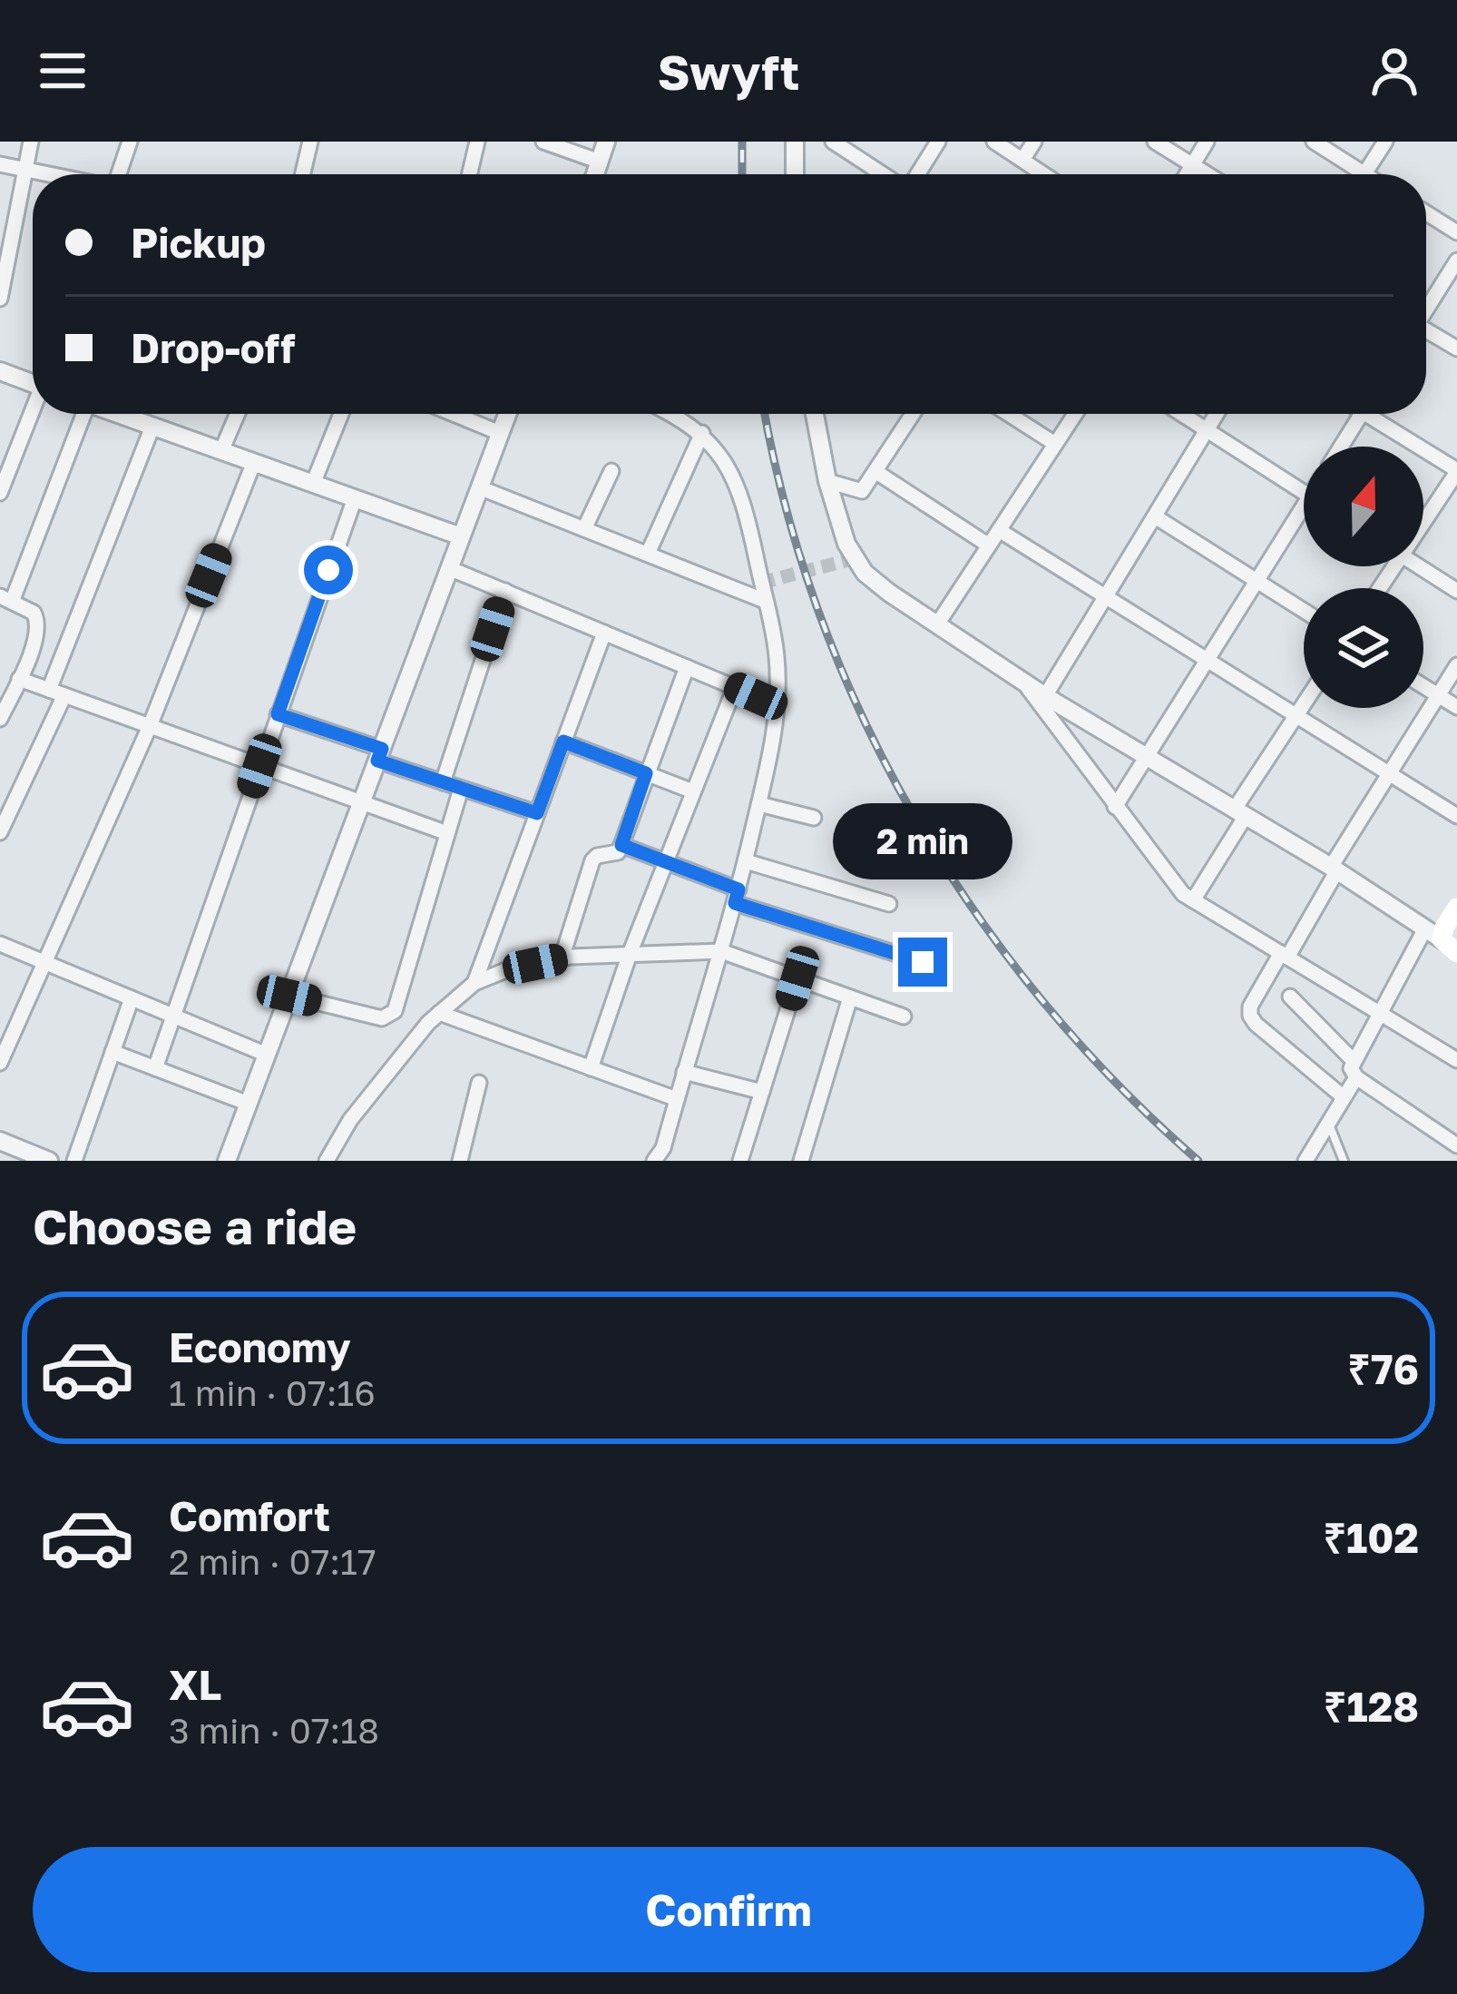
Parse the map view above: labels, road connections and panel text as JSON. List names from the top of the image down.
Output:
{
  "north": "top",
  "page": {
    "header": "Swyft",
    "banner": ["Pickup", "Drop-off"],
    "bubble": "2 min",
    "heading": "Choose a ride",
    "list": [
      {
        "name": "Economy",
        "note": "1 min · 07:16",
        "value": "₹76"
      },
      {
        "name": "Comfort",
        "note": "2 min · 07:17",
        "value": "₹102"
      },
      {
        "name": "XL",
        "note": "3 min · 07:18",
        "value": "₹128"
      }
    ],
    "buttons": "Confirm"
  }
}
